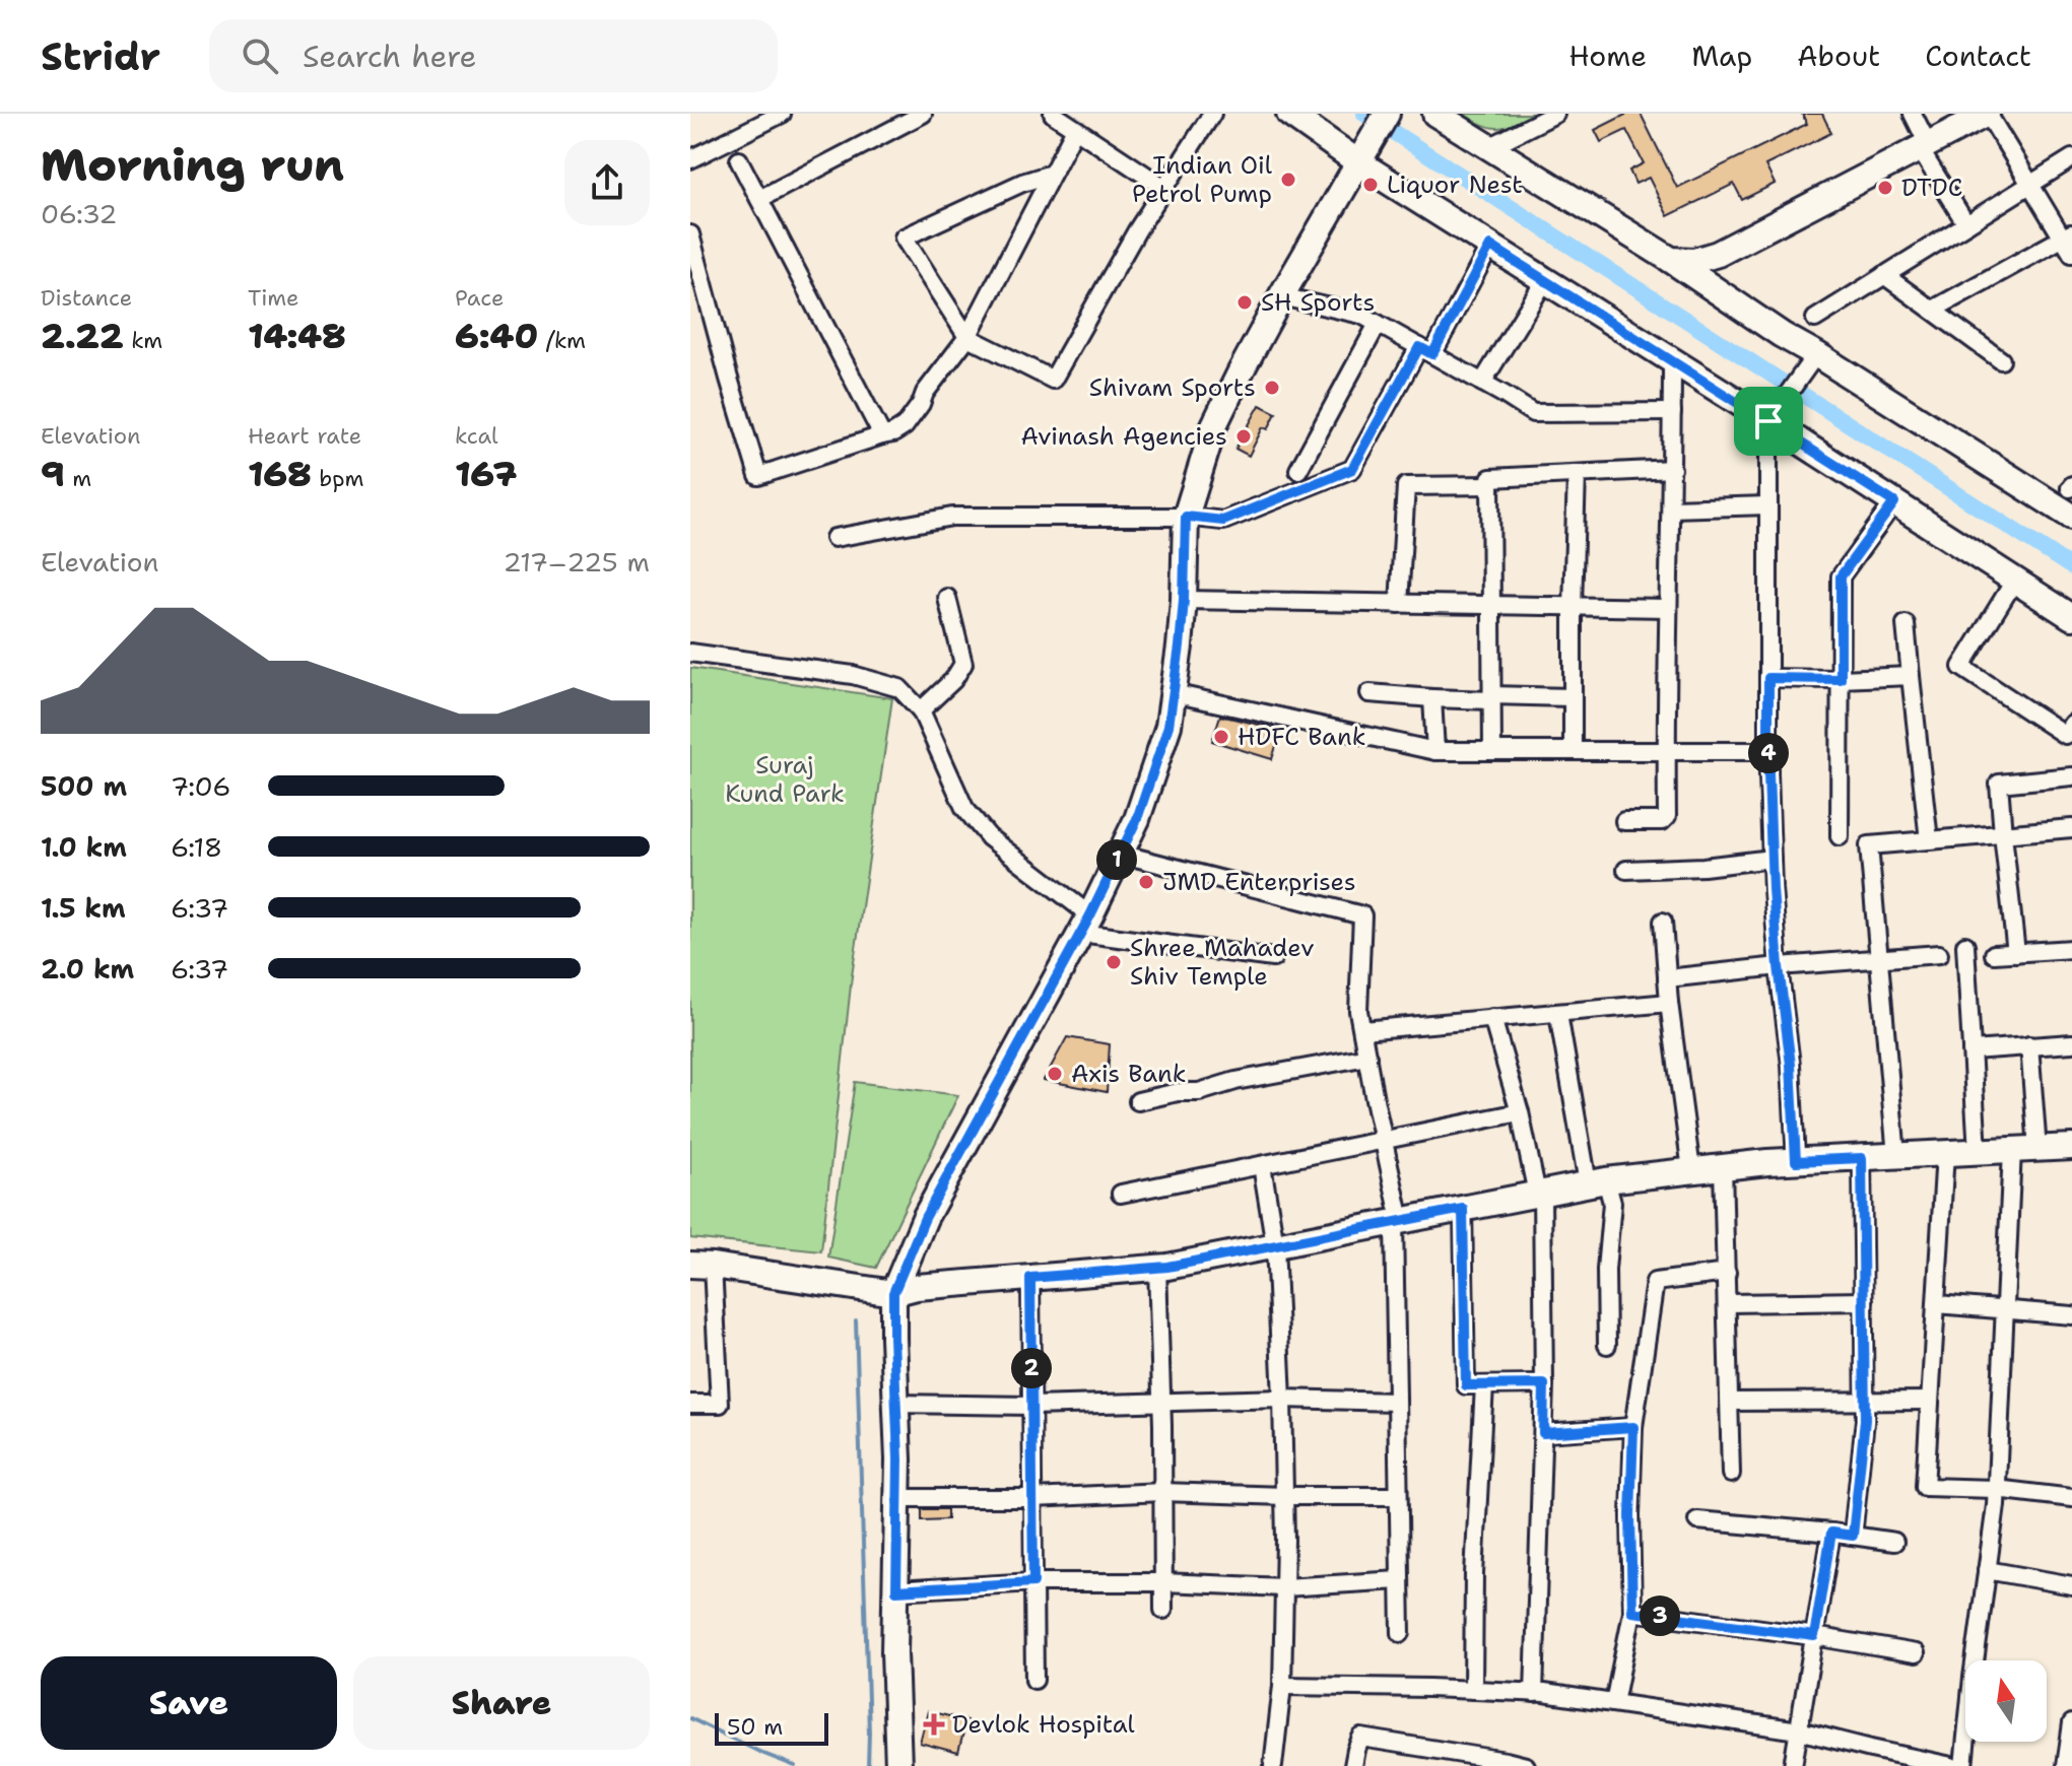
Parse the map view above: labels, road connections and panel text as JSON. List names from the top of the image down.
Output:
{
  "parks": ["Suraj Kund Park"],
  "places": {
    "other": [
      "Indian Oil Petrol Pump",
      "Liquor Nest",
      "DTDC",
      "SH Sports",
      "Shivam Sports",
      "Avinash Agencies",
      "HDFC Bank",
      "JMD Enterprises",
      "Shree Mahadev Shiv Temple",
      "Axis Bank"
    ],
    "health": ["Devlok Hospital"]
  },
  "scale_bar": "50 m",
  "north": "top",
  "page": {
    "header": "Stridr",
    "search": "Search here",
    "nav": [
      "Home",
      "Map",
      "About",
      "Contact"
    ],
    "heading": ["Morning run", "06:32"],
    "stats": [
      ["Distance", "2.22 km"],
      ["Time", "14:48"],
      ["Pace", "6:40 /km"],
      ["Elevation", "9 m"],
      ["Heart rate", "168 bpm"],
      ["kcal", "167"]
    ],
    "chart": ["Elevation", "217–225 m"],
    "pins": [
      "4",
      "1",
      "2",
      "3"
    ],
    "list": [
      {
        "name": "500 m",
        "note": "7:06"
      },
      {
        "name": "1.0 km",
        "note": "6:18"
      },
      {
        "name": "1.5 km",
        "note": "6:37"
      },
      {
        "name": "2.0 km",
        "note": "6:37"
      }
    ],
    "buttons": ["Save", "Share"],
    "scale": "50 m"
  }
}
